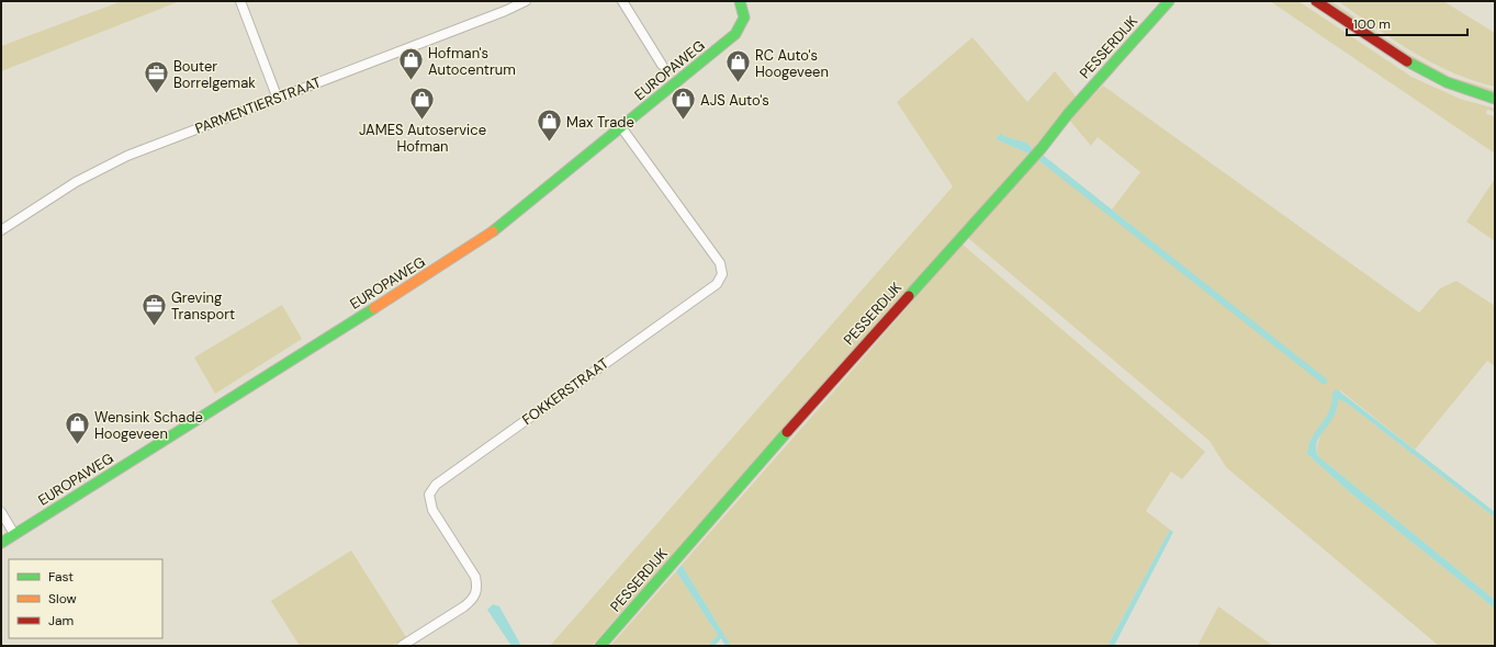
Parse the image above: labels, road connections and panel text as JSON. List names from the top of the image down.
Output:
{
  "streets": {
    "main road": ["PESSERDIJK", "EUROPAWEG"],
    "street": ["PARMENTIERSTRAAT", "FOKKERSTRAAT"]
  },
  "crossings": [
    ["EUROPAWEG", "FOKKERSTRAAT"]
  ],
  "places": {
    "shop": [
      "Hofman's Autocentrum",
      "RC Auto's Hoogeveen",
      "JAMES Autoservice Hofman",
      "AJS Auto's",
      "Max Trade",
      "Wensink Schade Hoogeveen"
    ],
    "office": ["Bouter Borrelgemak", "Greving Transport"]
  },
  "legend": ["Fast", "Slow", "Jam"],
  "scale_bar": "100 m"
}
